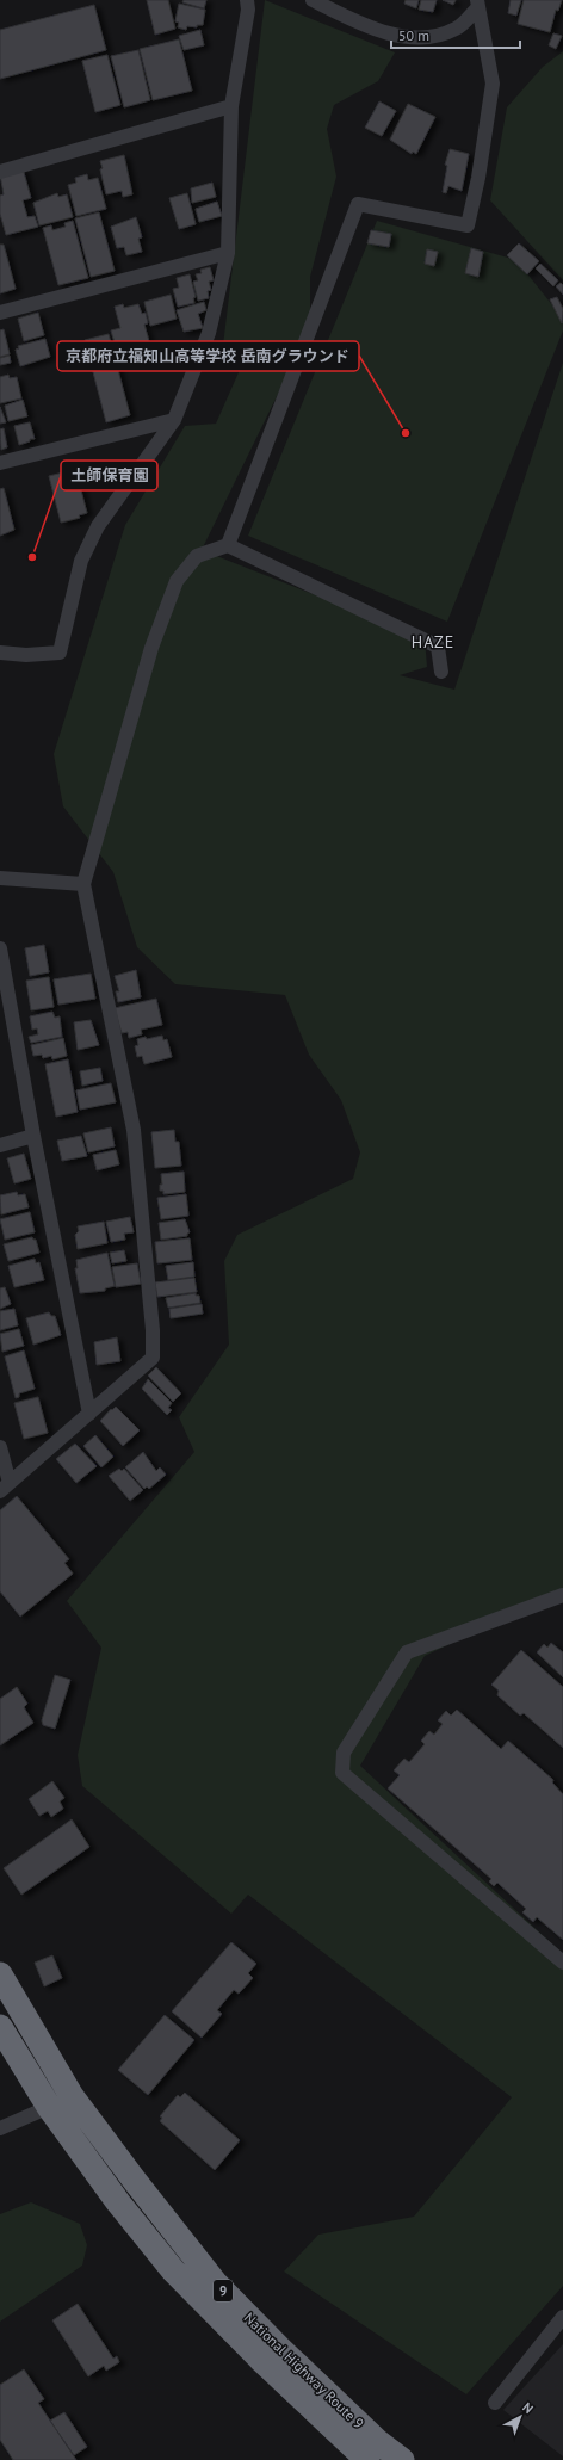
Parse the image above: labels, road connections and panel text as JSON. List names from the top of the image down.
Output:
{
  "streets": {
    "highway": ["9", "National Highway Route 9"]
  },
  "crossings": [
    ["9", "National Highway Route 9"]
  ],
  "districts": ["HAZE"],
  "places": ["京都府立福知山高等学校 岳南グラウンド", "土師保育園"],
  "scale_bar": "50 m",
  "north": "top right"
}
